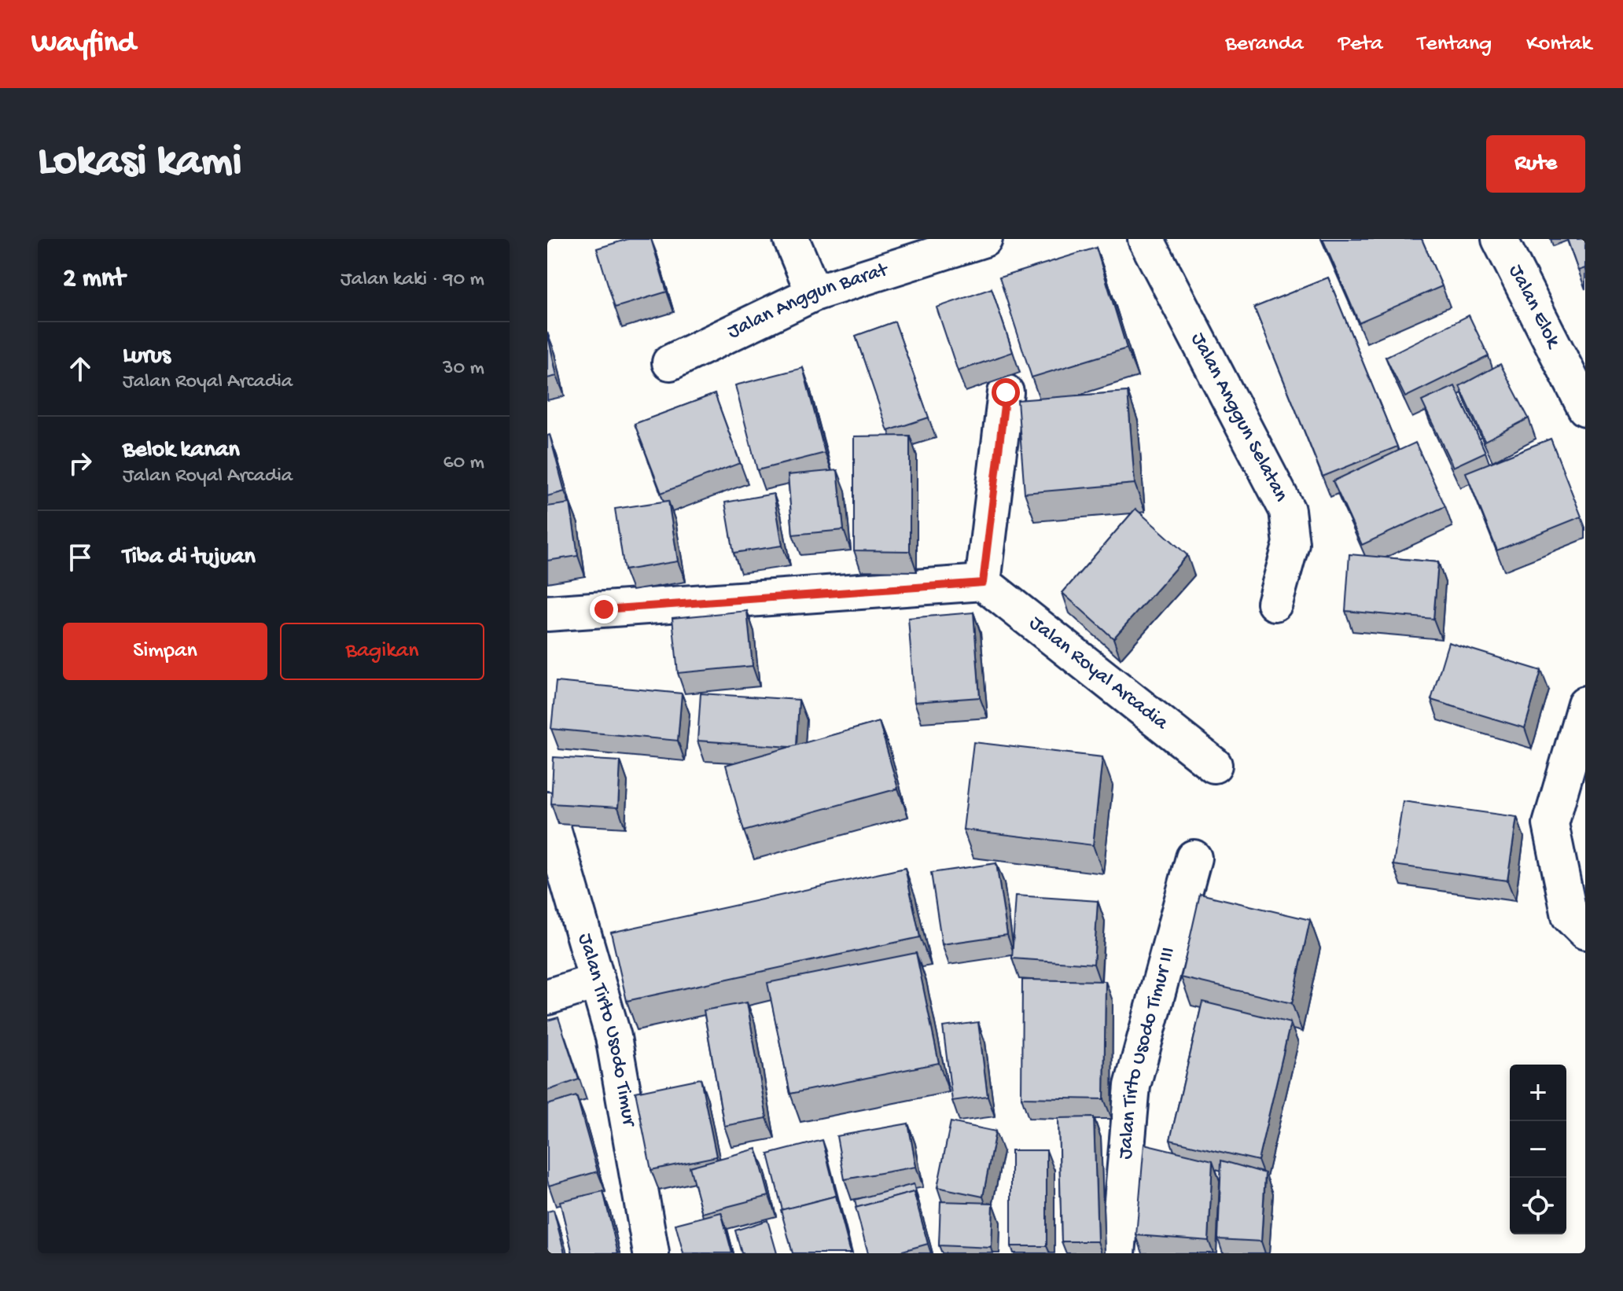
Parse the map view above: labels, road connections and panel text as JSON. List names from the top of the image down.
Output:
{
  "streets": {
    "street": [
      "Jalan Anggun Barat",
      "Jalan Elok",
      "Jalan Anggun Selatan",
      "Jalan Royal Arcadia",
      "Jalan Tirto Usodo Timur",
      "Jalan Tirto Usodo Timur III"
    ]
  },
  "page": {
    "header": "Wayfind",
    "nav": [
      "Beranda",
      "Peta",
      "Tentang",
      "Kontak"
    ],
    "buttons": [
      "Rute",
      ["Simpan", "Bagikan"]
    ],
    "title": "Lokasi kami",
    "heading": ["2 mnt", "Jalan kaki · 90 m"],
    "list": [
      ["Lurus", "Jalan Royal Arcadia", "30 m"],
      ["Belok kanan", "Jalan Royal Arcadia", "60 m"],
      "Tiba di tujuan"
    ],
    "map_buttons": ["+", "−"]
  }
}
